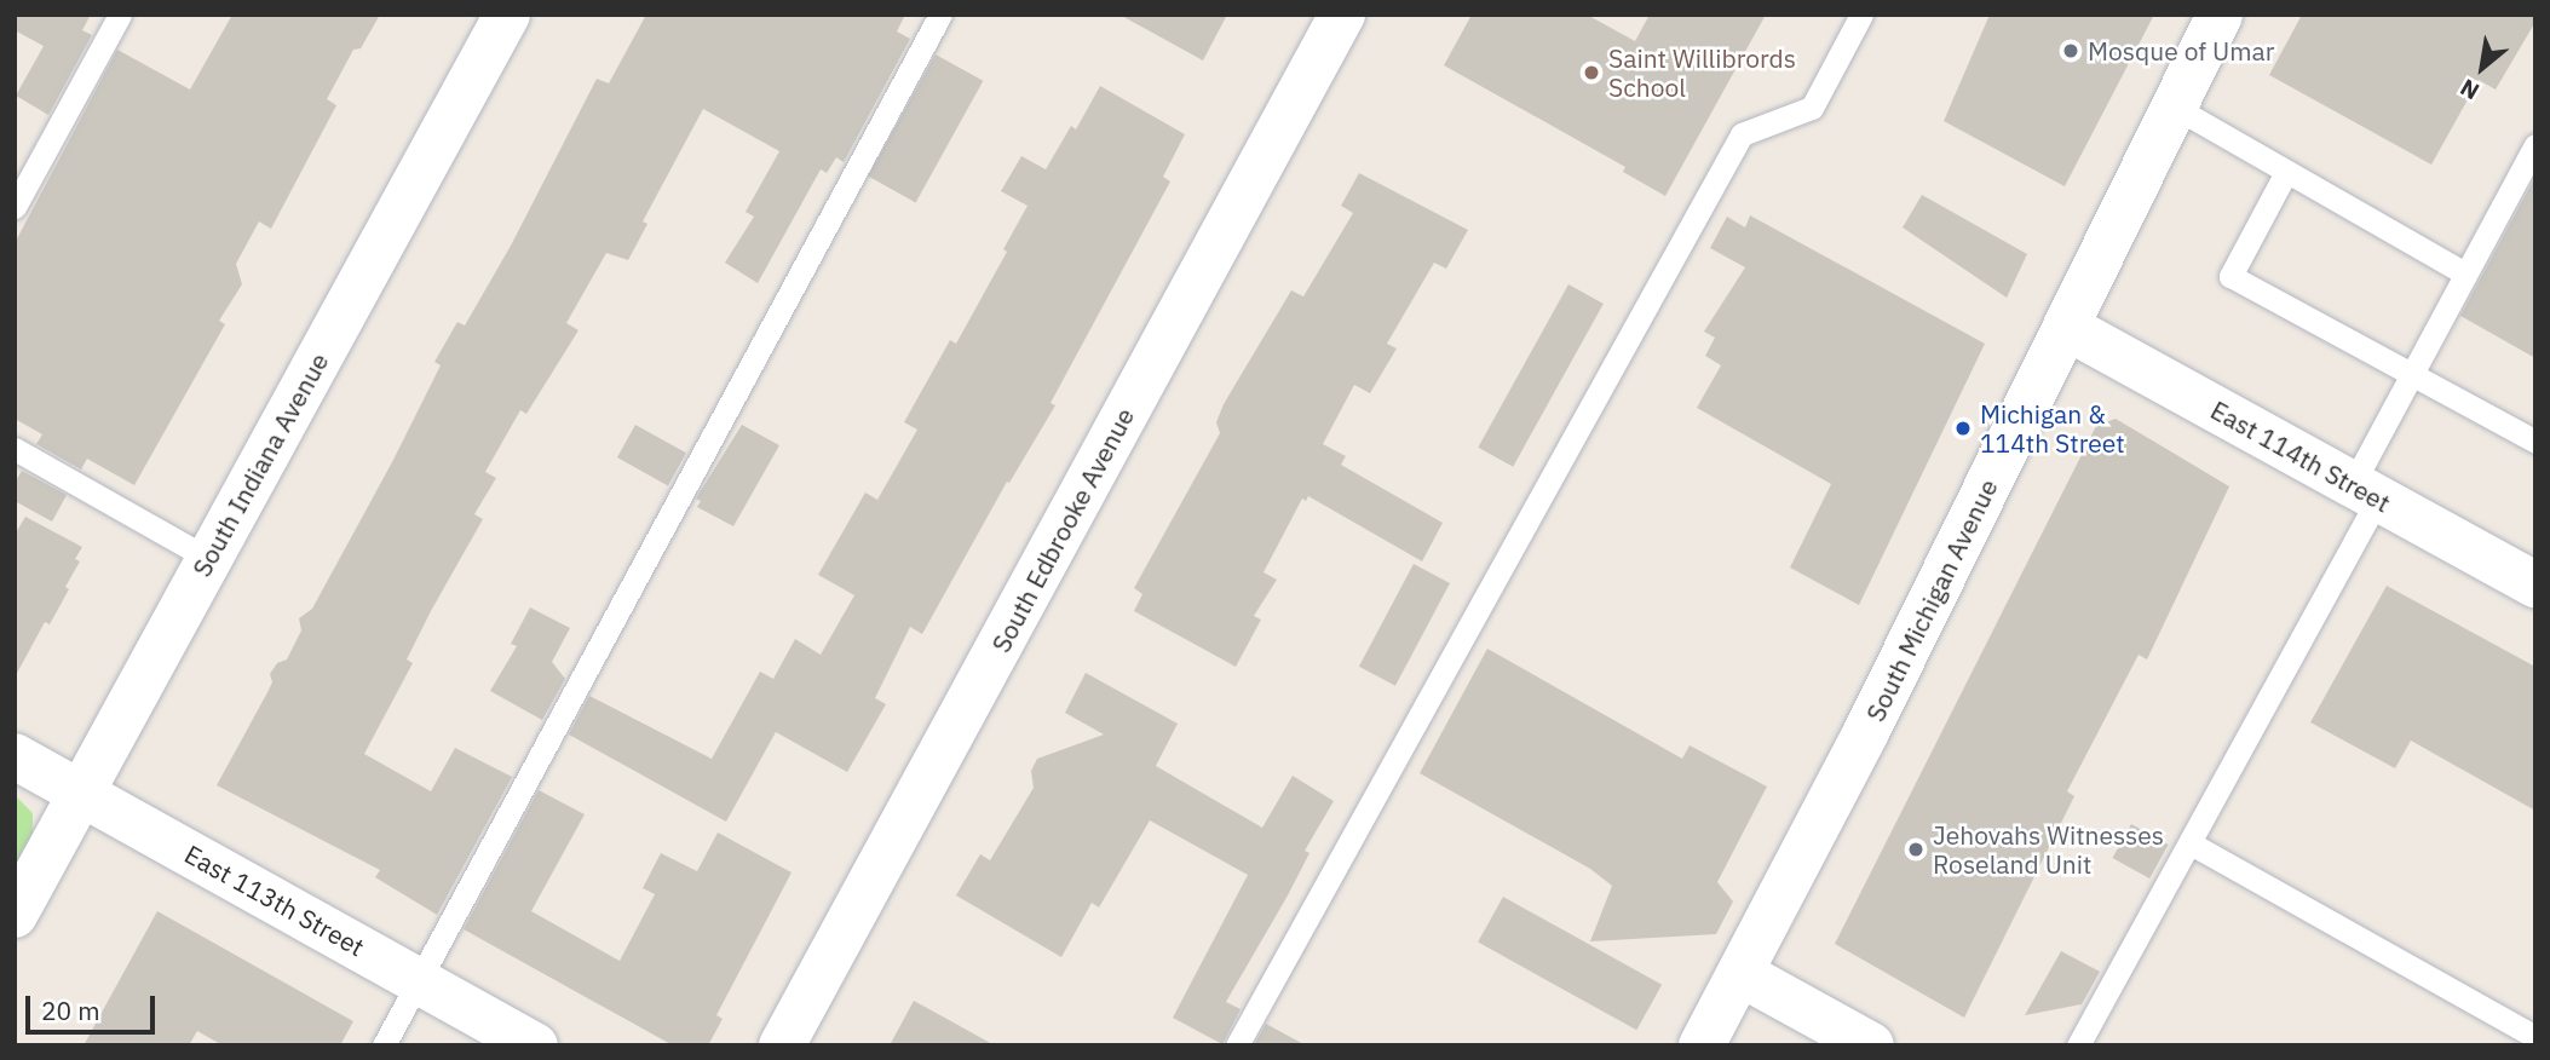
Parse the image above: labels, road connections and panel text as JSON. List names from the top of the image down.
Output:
{
  "streets": {
    "street": [
      "East 114th Street",
      "South Indiana Avenue",
      "South Edbrooke Avenue",
      "South Michigan Avenue",
      "East 113th Street"
    ]
  },
  "crossings": [
    ["East 114th Street", "South Michigan Avenue"],
    ["South Indiana Avenue", "East 113th Street"]
  ],
  "places": [
    "Mosque of Umar",
    "Saint Willibrords School",
    "Michigan & 114th Street",
    "Jehovahs Witnesses Roseland Unit"
  ],
  "scale_bar": "20 m",
  "north": "bottom left"
}
